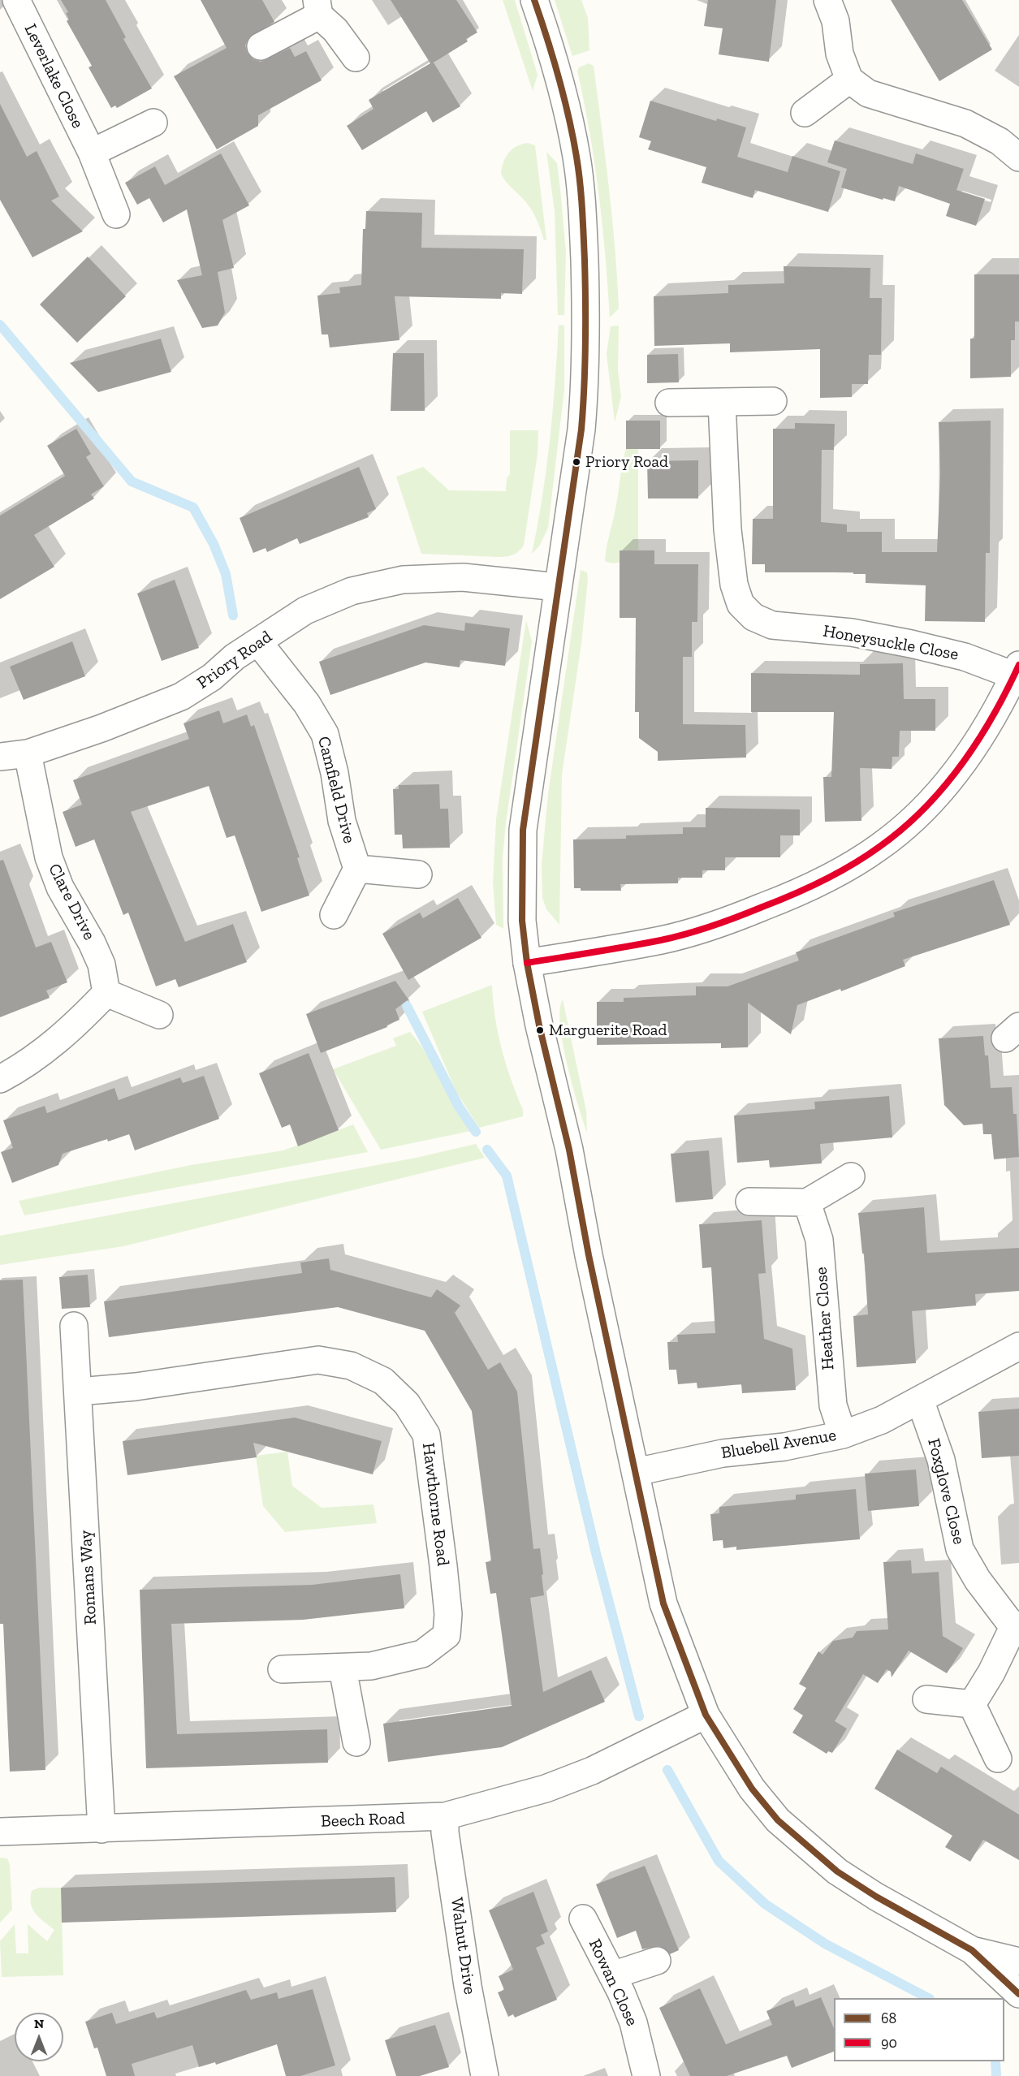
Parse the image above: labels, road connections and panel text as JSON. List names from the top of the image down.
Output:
{
  "streets": {
    "street": [
      "Leverlake Close",
      "Honeysuckle Close",
      "Priory Road",
      "Camfield Drive",
      "Clare Drive",
      "Heather Close",
      "Bluebell Avenue",
      "Foxglove Close",
      "Hawthorne Road",
      "Romans Way",
      "Beech Road",
      "Walnut Drive",
      "Rowan Close"
    ]
  },
  "crossings": [
    ["Priory Road", "Camfield Drive"],
    ["Priory Road", "Clare Drive"],
    ["Heather Close", "Bluebell Avenue"],
    ["Bluebell Avenue", "Foxglove Close"],
    ["Hawthorne Road", "Romans Way"],
    ["Romans Way", "Beech Road"],
    ["Beech Road", "Walnut Drive"]
  ],
  "places": ["Priory Road", "Marguerite Road"],
  "lines": ["transit line 68", "transit line 90"],
  "legend": ["68", "90"],
  "north": "top"
}
